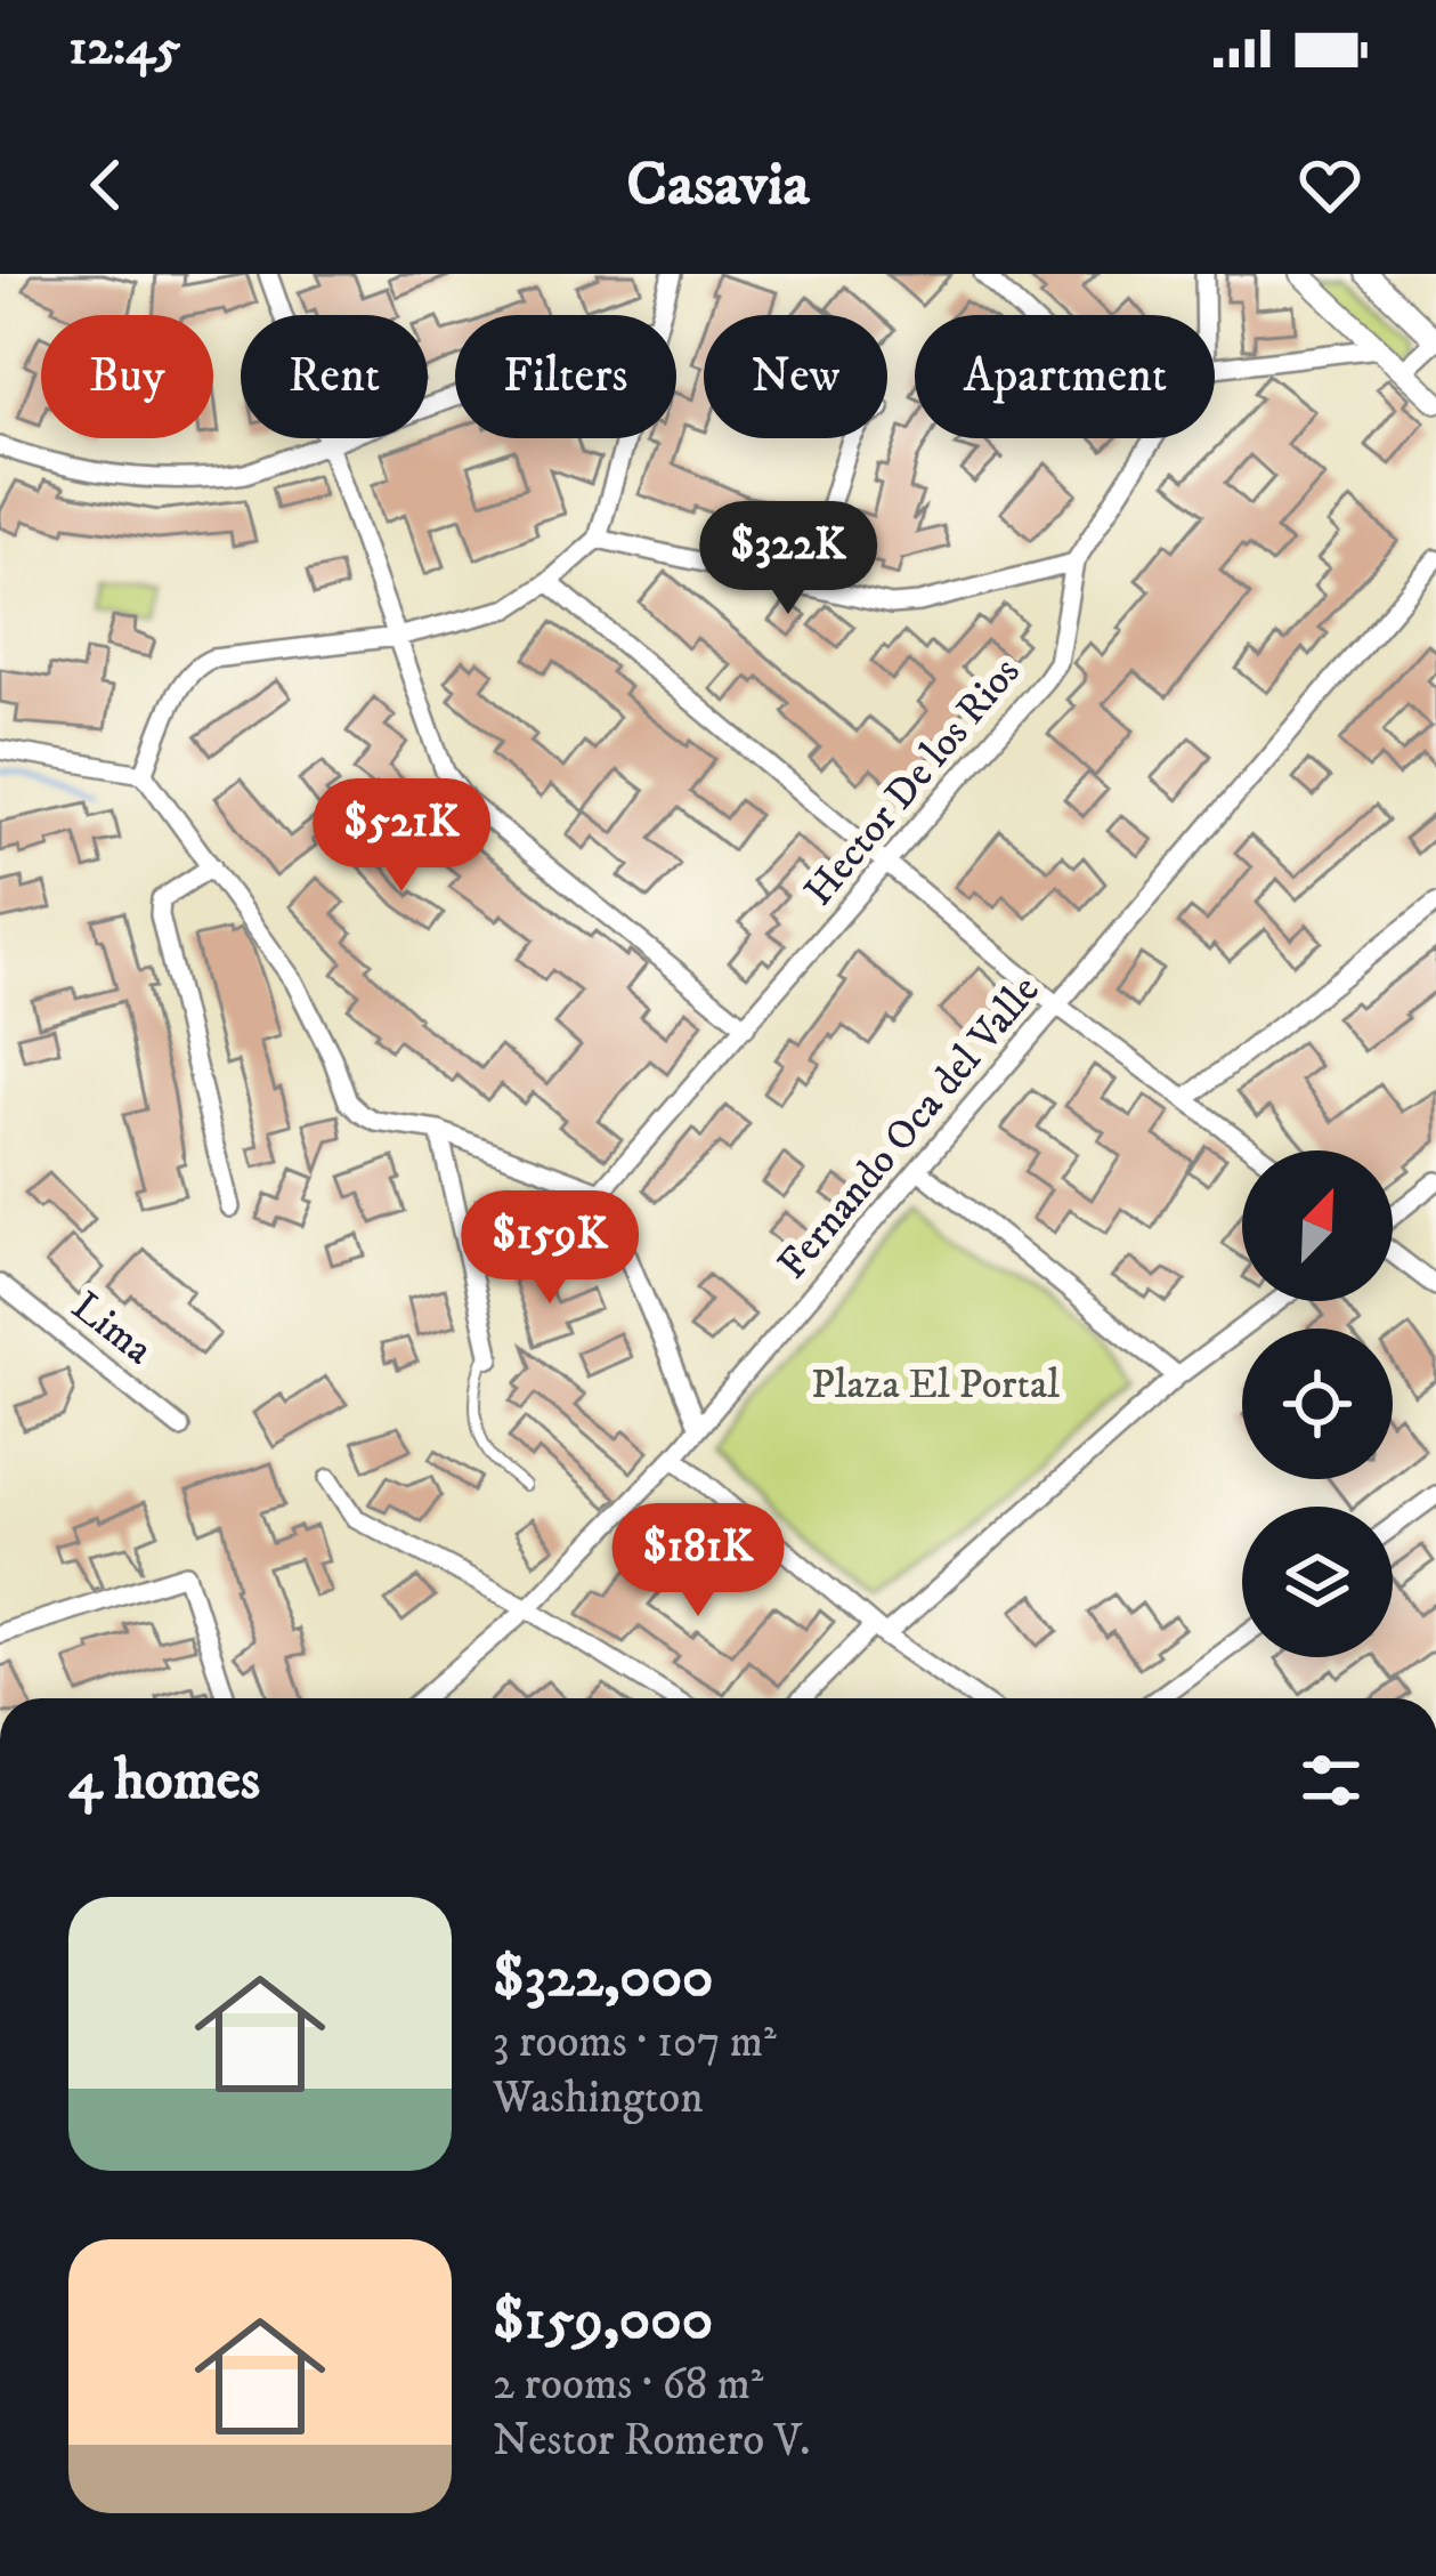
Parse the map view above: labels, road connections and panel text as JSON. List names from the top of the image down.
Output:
{
  "streets": {
    "street": ["Hector De los Rios", "Fernando Oca del Valle", "Lima"]
  },
  "parks": ["Plaza El Portal"],
  "north": "top right",
  "page": {
    "status": "12:45",
    "header": "Casavia",
    "chip": [
      "Buy",
      "Rent",
      "Filters",
      "New",
      "Apartment"
    ],
    "price": [
      "$322K",
      "$521K",
      "$159K",
      "$181K"
    ],
    "heading": "4 homes",
    "list": [
      {
        "name": "$322,000",
        "note": "3 rooms · 107 m² · Washington"
      },
      {
        "name": "$159,000",
        "note": "2 rooms · 68 m² · Nestor Romero V."
      }
    ]
  }
}
